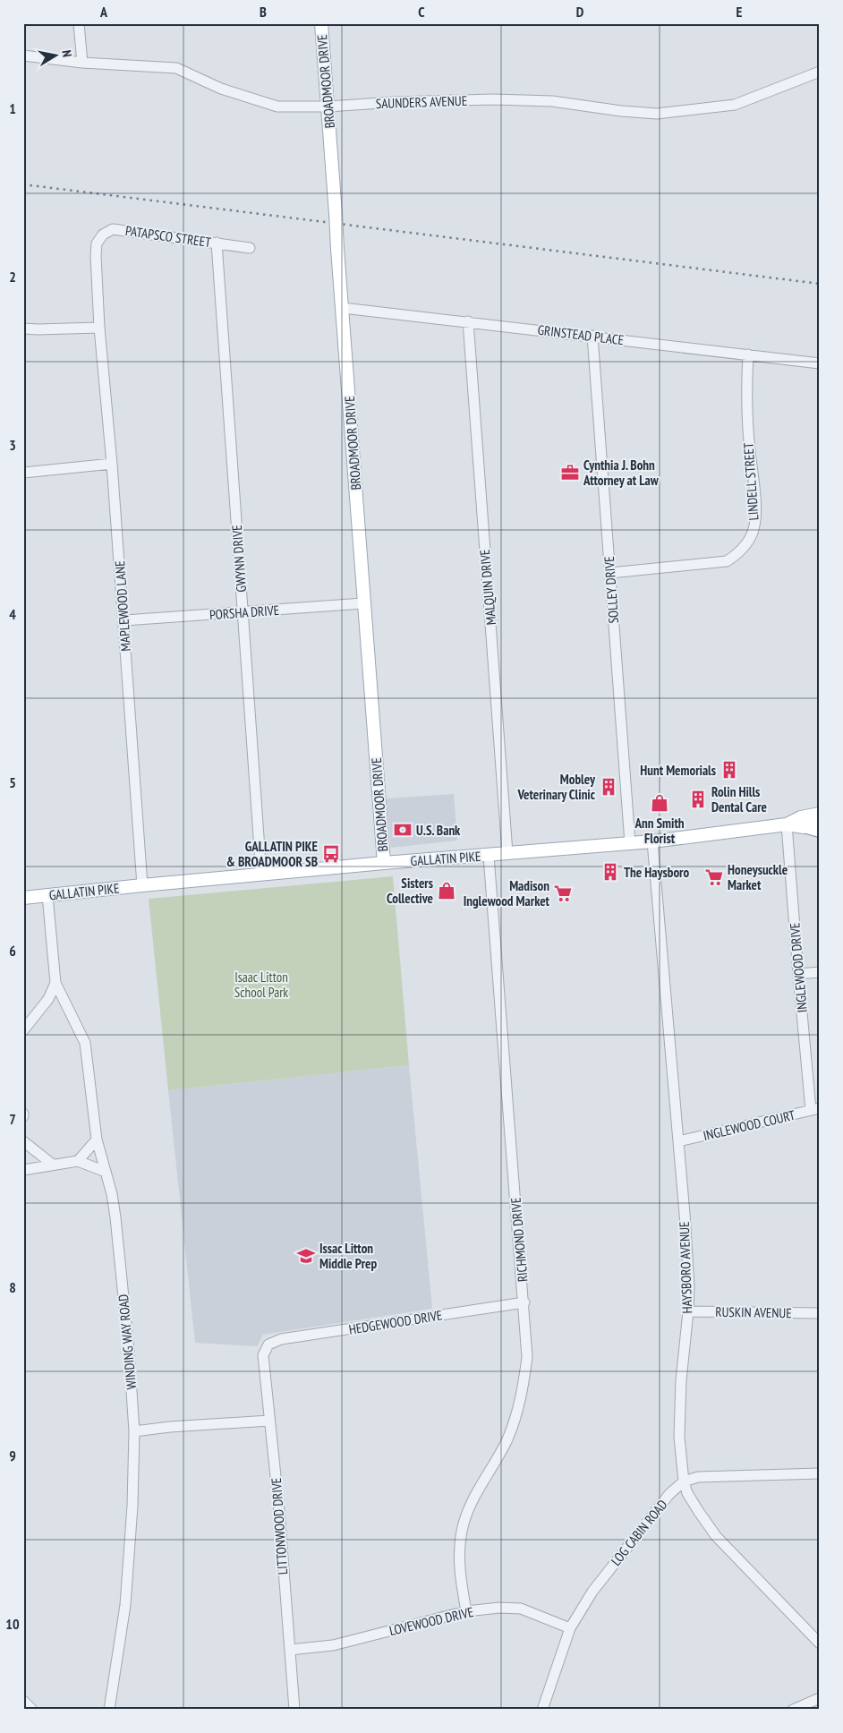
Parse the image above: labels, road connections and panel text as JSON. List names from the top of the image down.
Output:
{
  "streets": {
    "main road": ["BROADMOOR DRIVE", "GALLATIN PIKE"],
    "street": [
      "SAUNDERS AVENUE",
      "PATAPSCO STREET",
      "GRINSTEAD PLACE",
      "LINDELL STREET",
      "GWYNN DRIVE",
      "MALQUIN DRIVE",
      "SOLLEY DRIVE",
      "MAPLEWOOD LANE",
      "PORSHA DRIVE",
      "INGLEWOOD DRIVE",
      "INGLEWOOD COURT",
      "RICHMOND DRIVE",
      "HAYSBORO AVENUE",
      "RUSKIN AVENUE",
      "HEDGEWOOD DRIVE",
      "WINDING WAY ROAD",
      "LITTONWOOD DRIVE",
      "LOG CABIN ROAD",
      "LOVEWOOD DRIVE"
    ]
  },
  "crossings": [
    ["BROADMOOR DRIVE", "SAUNDERS AVENUE"],
    ["BROADMOOR DRIVE", "GRINSTEAD PLACE"],
    ["BROADMOOR DRIVE", "PORSHA DRIVE"],
    ["BROADMOOR DRIVE", "GALLATIN PIKE"],
    ["PATAPSCO STREET", "GWYNN DRIVE"],
    ["PATAPSCO STREET", "MAPLEWOOD LANE"],
    ["GRINSTEAD PLACE", "LINDELL STREET"],
    ["GRINSTEAD PLACE", "MALQUIN DRIVE"],
    ["GRINSTEAD PLACE", "SOLLEY DRIVE"],
    ["LINDELL STREET", "SOLLEY DRIVE"],
    ["GWYNN DRIVE", "PORSHA DRIVE"],
    ["GWYNN DRIVE", "GALLATIN PIKE"],
    ["MALQUIN DRIVE", "GALLATIN PIKE"],
    ["SOLLEY DRIVE", "GALLATIN PIKE"],
    ["MAPLEWOOD LANE", "PORSHA DRIVE"],
    ["MAPLEWOOD LANE", "GALLATIN PIKE"],
    ["GALLATIN PIKE", "INGLEWOOD DRIVE"],
    ["GALLATIN PIKE", "RICHMOND DRIVE"],
    ["GALLATIN PIKE", "HAYSBORO AVENUE"],
    ["INGLEWOOD DRIVE", "INGLEWOOD COURT"],
    ["INGLEWOOD COURT", "HAYSBORO AVENUE"],
    ["RICHMOND DRIVE", "HEDGEWOOD DRIVE"],
    ["RICHMOND DRIVE", "LOVEWOOD DRIVE"],
    ["HAYSBORO AVENUE", "RUSKIN AVENUE"],
    ["HAYSBORO AVENUE", "LOG CABIN ROAD"],
    ["HEDGEWOOD DRIVE", "LITTONWOOD DRIVE"],
    ["LITTONWOOD DRIVE", "LOVEWOOD DRIVE"],
    ["LOG CABIN ROAD", "LOVEWOOD DRIVE"]
  ],
  "parks": ["Isaac Litton School Park"],
  "places": {
    "office": ["Cynthia J. Bohn Attorney at Law"],
    "building": [
      "Hunt Memorials",
      "Mobley Veterinary Clinic",
      "Rolin Hills Dental Care",
      "The Haysboro"
    ],
    "shop": ["Ann Smith Florist", "Sisters Collective"],
    "bank": ["U.S. Bank"],
    "bus stop": ["GALLATIN PIKE & BROADMOOR SB"],
    "supermarket": ["Honeysuckle Market", "Madison Inglewood Market"],
    "school or university": ["Issac Litton Middle Prep"]
  },
  "north": "right",
  "grid": {
    "columns": [
      "A",
      "B",
      "C",
      "D",
      "E"
    ],
    "rows": [
      "1",
      "2",
      "3",
      "4",
      "5",
      "6",
      "7",
      "8",
      "9",
      "10"
    ]
  }
}
